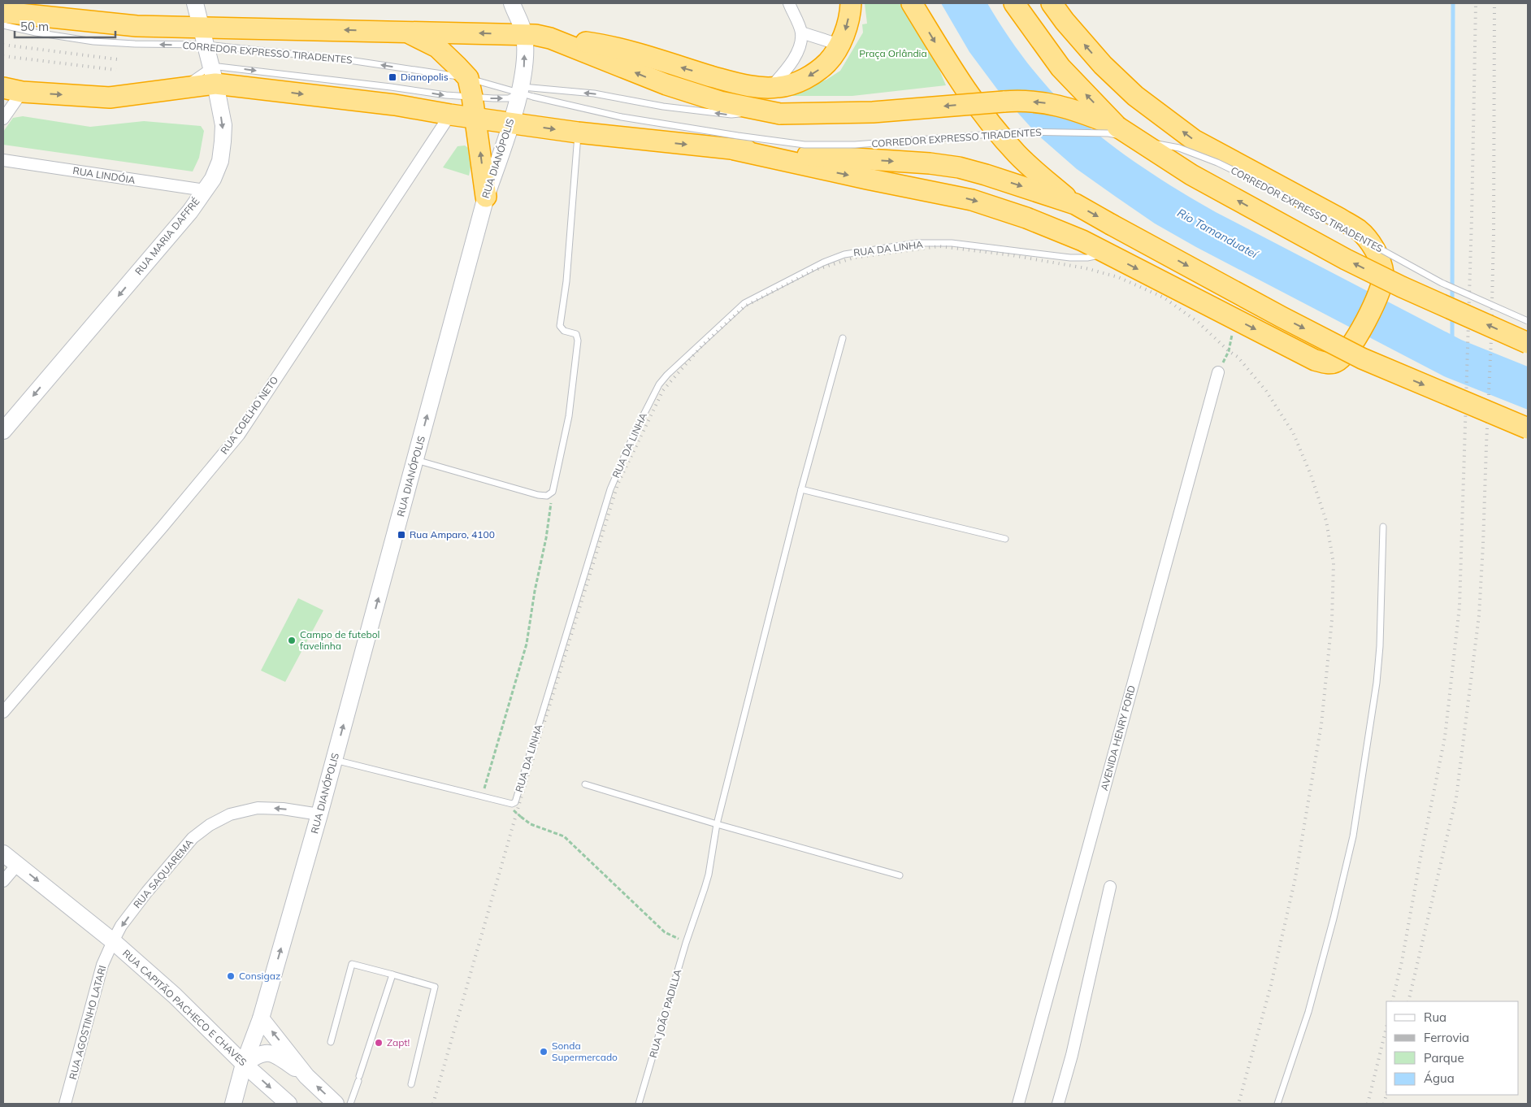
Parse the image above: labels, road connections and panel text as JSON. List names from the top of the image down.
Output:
{
  "streets": {
    "street": [
      "RUA DIANÓPOLIS",
      "RUA LINDÓIA",
      "RUA MARIA DAFFRÉ",
      "RUA COELHO NETO",
      "AVENIDA HENRY FORD",
      "RUA SAQUAREMA",
      "RUA CAPITÃO PACHECO E CHAVES",
      "RUA AGOSTINHO LATARI"
    ],
    "lane": ["CORREDOR EXPRESSO TIRADENTES", "RUA DA LINHA", "RUA JOÃO PADILLA"]
  },
  "crossings": [
    ["CORREDOR EXPRESSO TIRADENTES", "RUA DIANÓPOLIS"],
    ["CORREDOR EXPRESSO TIRADENTES", "RUA MARIA DAFFRÉ"],
    ["RUA DIANÓPOLIS", "RUA DA LINHA"],
    ["RUA DIANÓPOLIS", "RUA SAQUAREMA"],
    ["RUA DIANÓPOLIS", "RUA CAPITÃO PACHECO E CHAVES"],
    ["RUA LINDÓIA", "RUA MARIA DAFFRÉ"],
    ["RUA SAQUAREMA", "RUA CAPITÃO PACHECO E CHAVES"],
    ["RUA SAQUAREMA", "RUA AGOSTINHO LATARI"],
    ["RUA CAPITÃO PACHECO E CHAVES", "RUA AGOSTINHO LATARI"]
  ],
  "one_way": ["RUA DIANÓPOLIS", "RUA MARIA DAFFRÉ", "RUA SAQUAREMA"],
  "water": ["Rio Tamanduateí"],
  "parks": ["Praça Orlândia"],
  "places": {
    "transit": ["Dianopolis", "Rua Amparo, 4100"],
    "other": [
      "Campo de futebol favelinha",
      "Consigaz",
      "Zapt!",
      "Sonda Supermercado"
    ]
  },
  "legend": [
    "Rua",
    "Ferrovia",
    "Parque",
    "Água"
  ],
  "scale_bar": "50 m"
}
